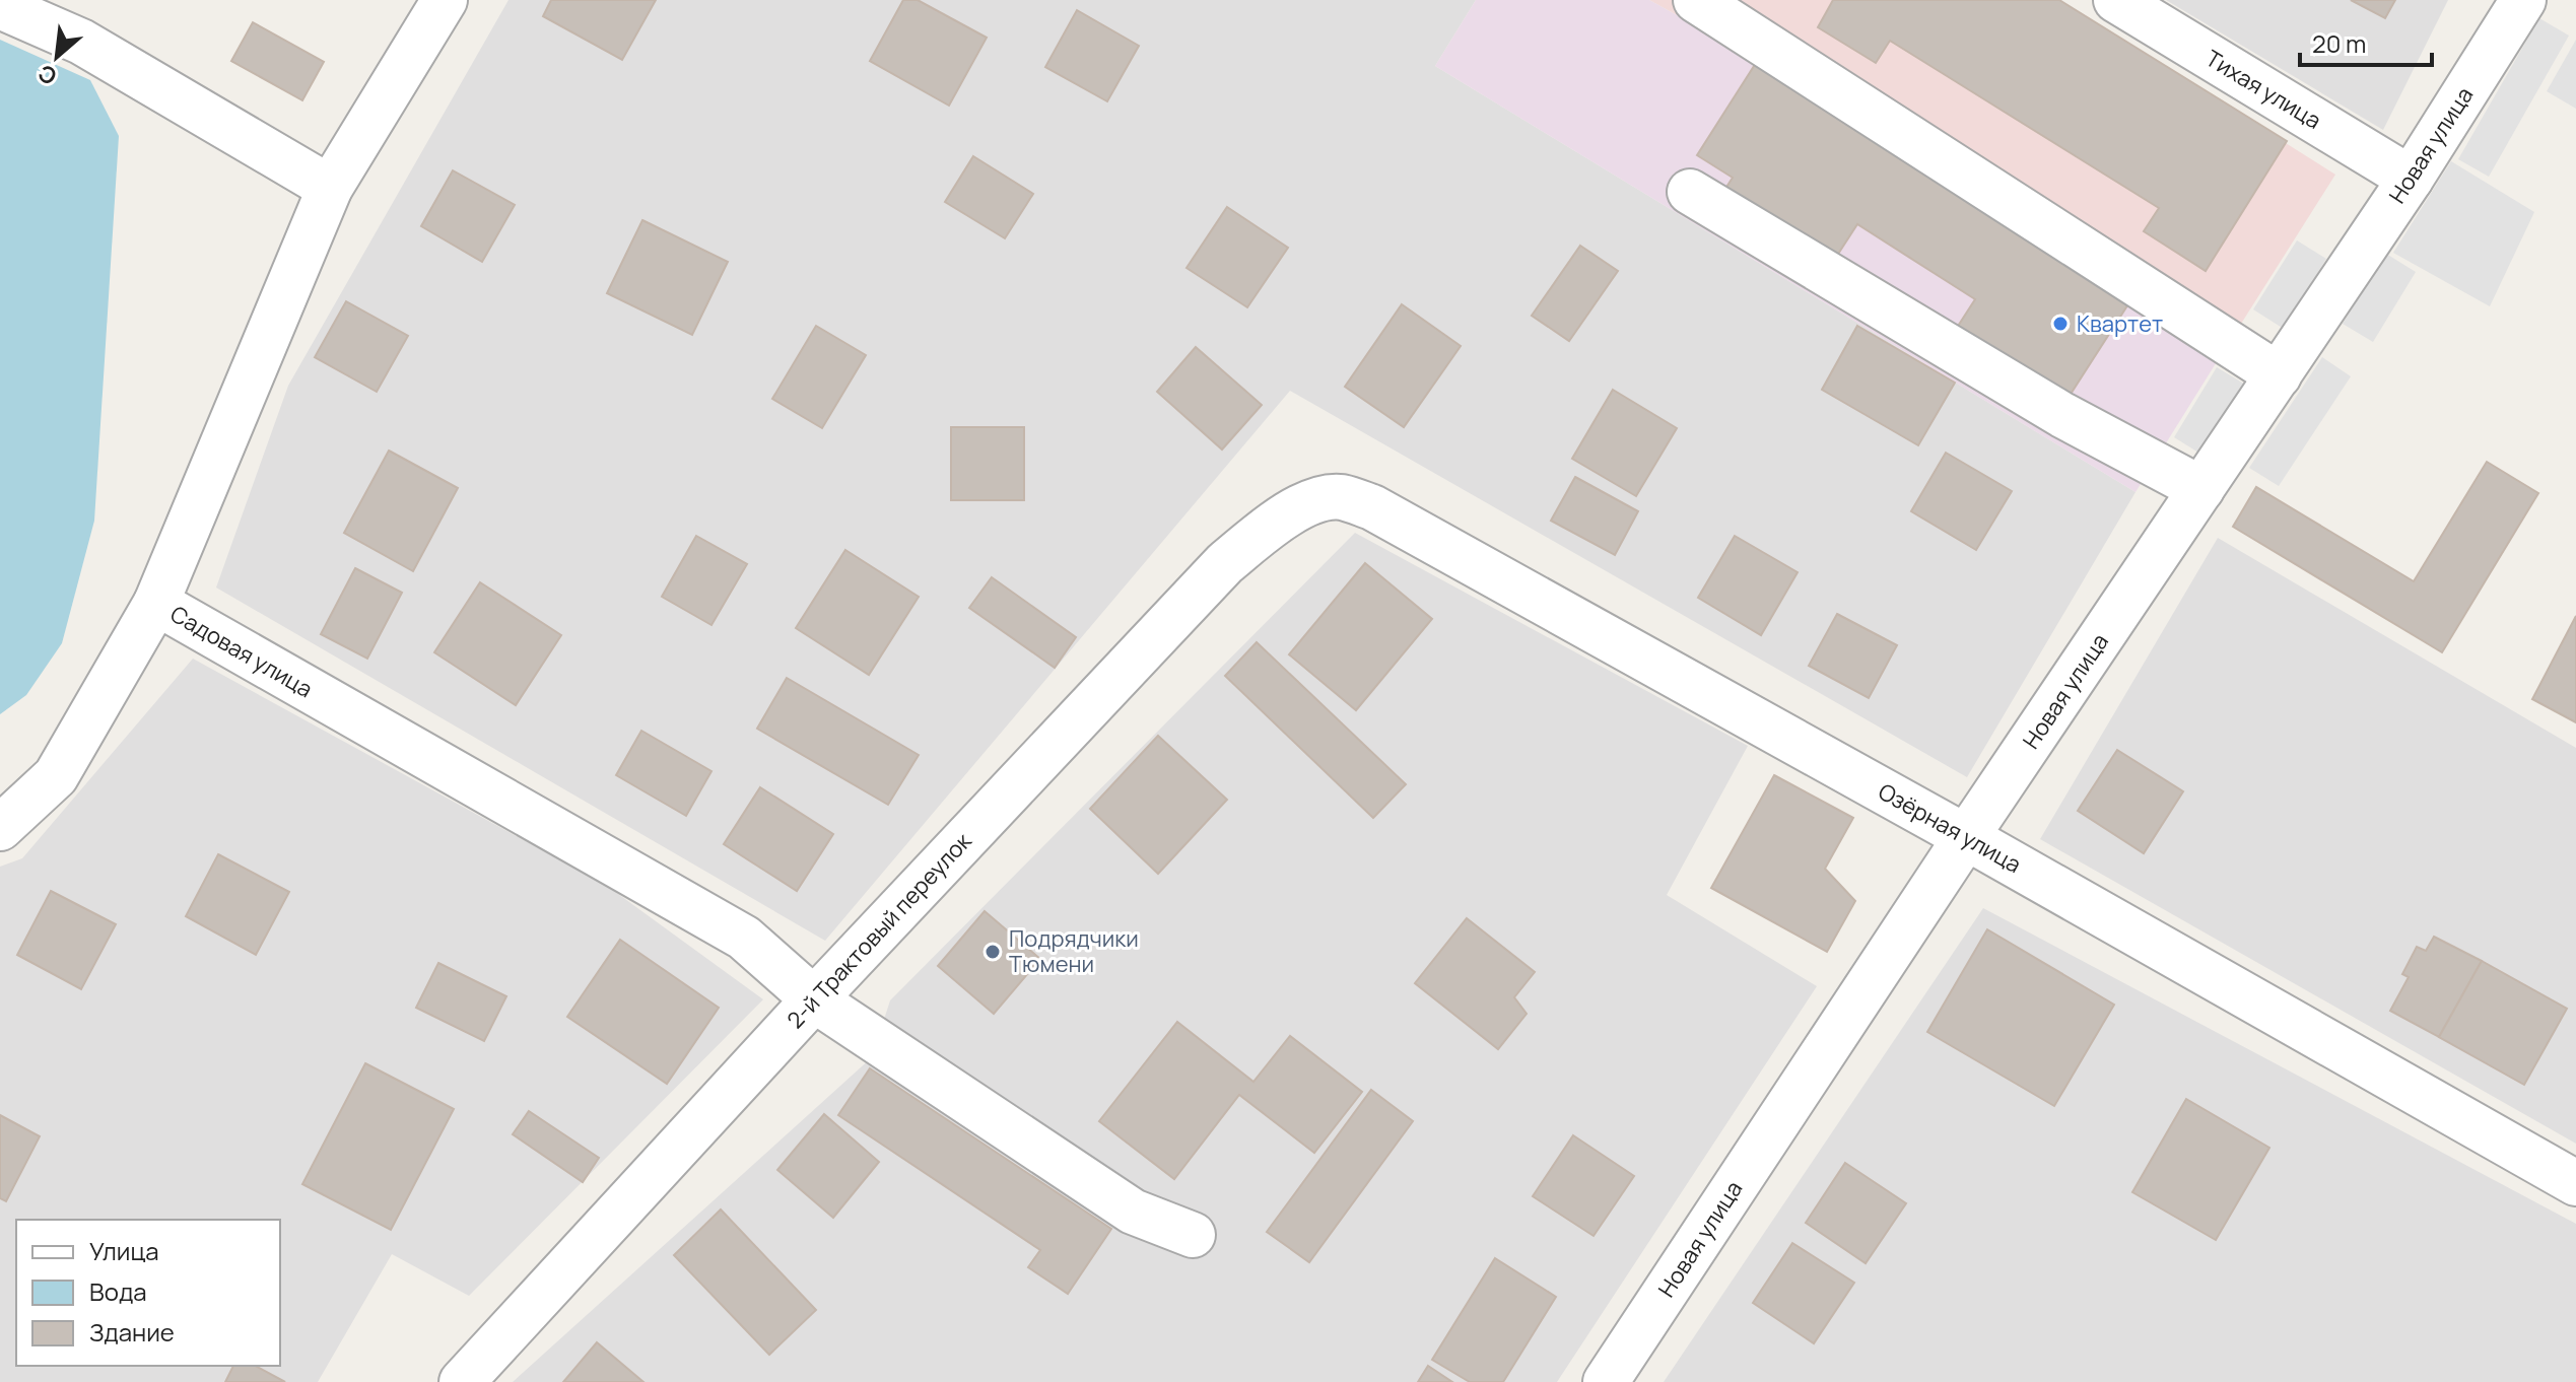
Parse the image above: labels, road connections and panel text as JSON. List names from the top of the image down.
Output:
{
  "streets": {
    "street": [
      "Тихая улица",
      "Новая улица",
      "Садовая улица",
      "Озёрная улица",
      "2-й Трактовый переулок"
    ]
  },
  "crossings": [
    ["Тихая улица", "Новая улица"],
    ["Новая улица", "Озёрная улица"],
    ["Садовая улица", "2-й Трактовый переулок"],
    ["Озёрная улица", "2-й Трактовый переулок"]
  ],
  "places": ["Квартет", "Подрядчики Тюмени"],
  "legend": ["Улица", "Вода", "Здание"],
  "scale_bar": "20 m",
  "north": "bottom left"
}
